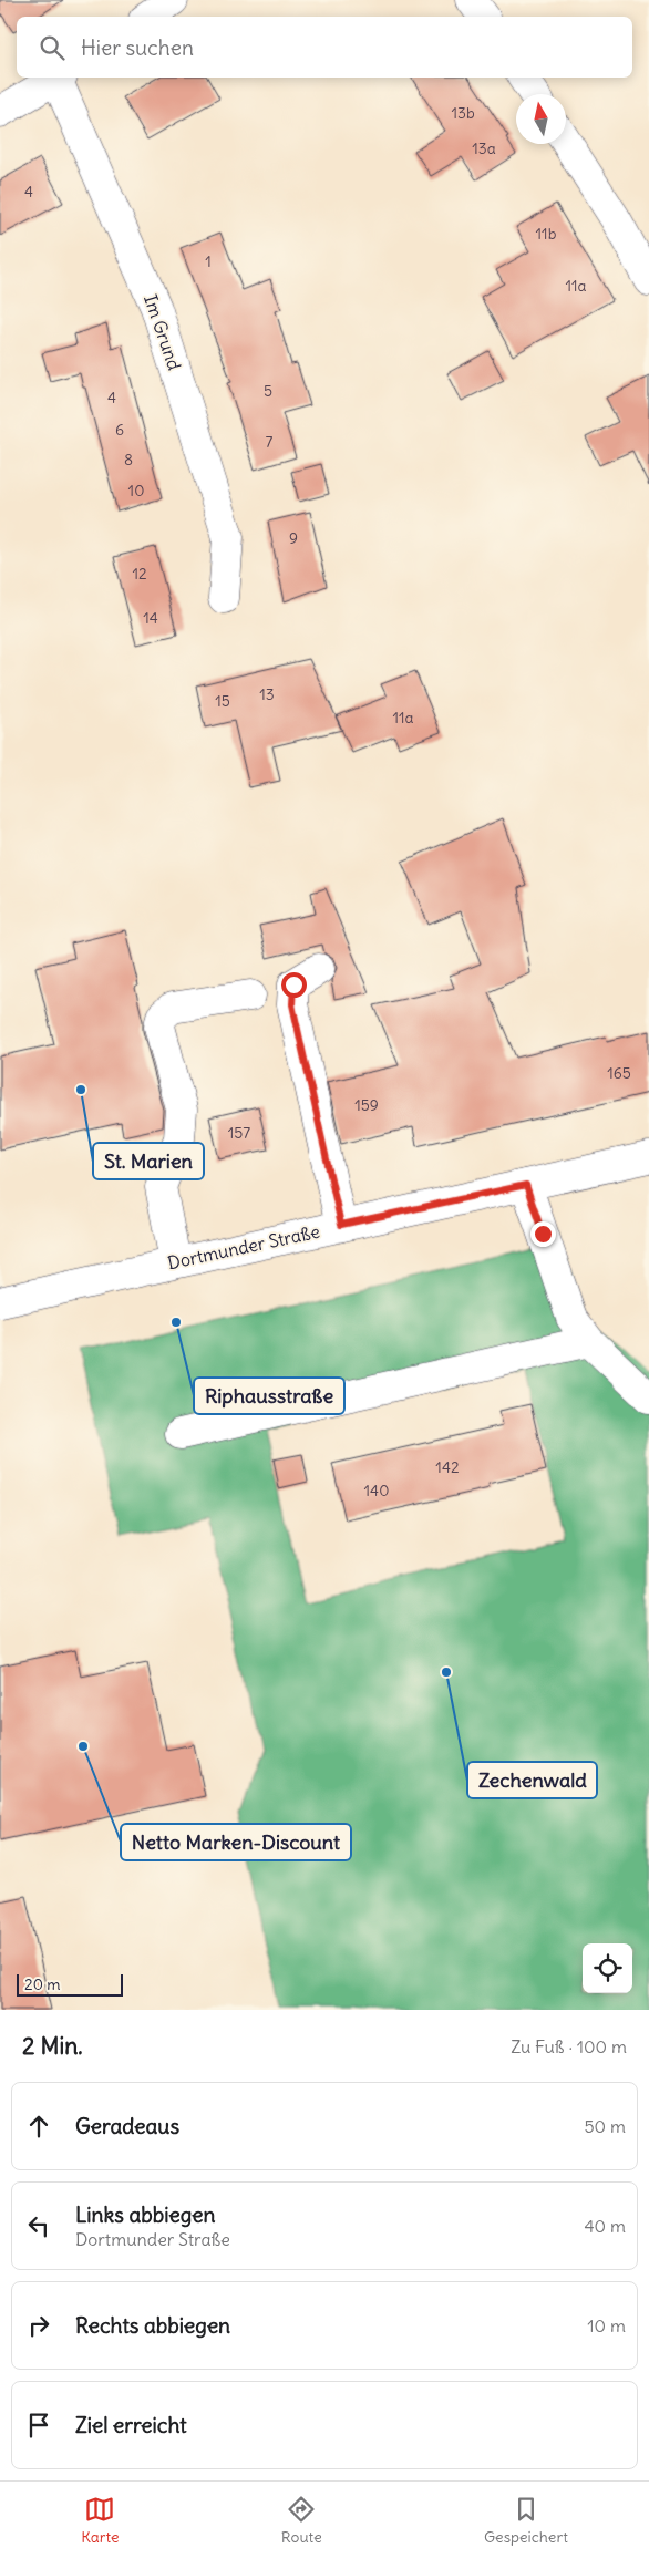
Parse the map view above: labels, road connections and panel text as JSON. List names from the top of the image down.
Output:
{
  "streets": {
    "street": ["Im Grund", "Dortmunder Straße"]
  },
  "places": [
    "St. Marien",
    "Riphausstraße",
    "Zechenwald",
    "Netto Marken-Discount"
  ],
  "house_numbers": [
    "13b",
    "13a",
    "4",
    "11b",
    "1",
    "11a",
    "5",
    "4",
    "6",
    "7",
    "8",
    "10",
    "9",
    "12",
    "14",
    "13",
    "15",
    "11a",
    "165",
    "159",
    "157",
    "142",
    "140"
  ],
  "scale_bar": "20 m",
  "north": "top",
  "page": {
    "search": "Hier suchen",
    "scale": "20 m",
    "heading": ["2 Min.", "Zu Fuß · 100 m"],
    "list": [
      ["Geradeaus", "50 m"],
      ["Links abbiegen", "Dortmunder Straße", "40 m"],
      ["Rechts abbiegen", "10 m"],
      "Ziel erreicht"
    ],
    "nav": ["Karte", "Route", "Gespeichert"]
  }
}
